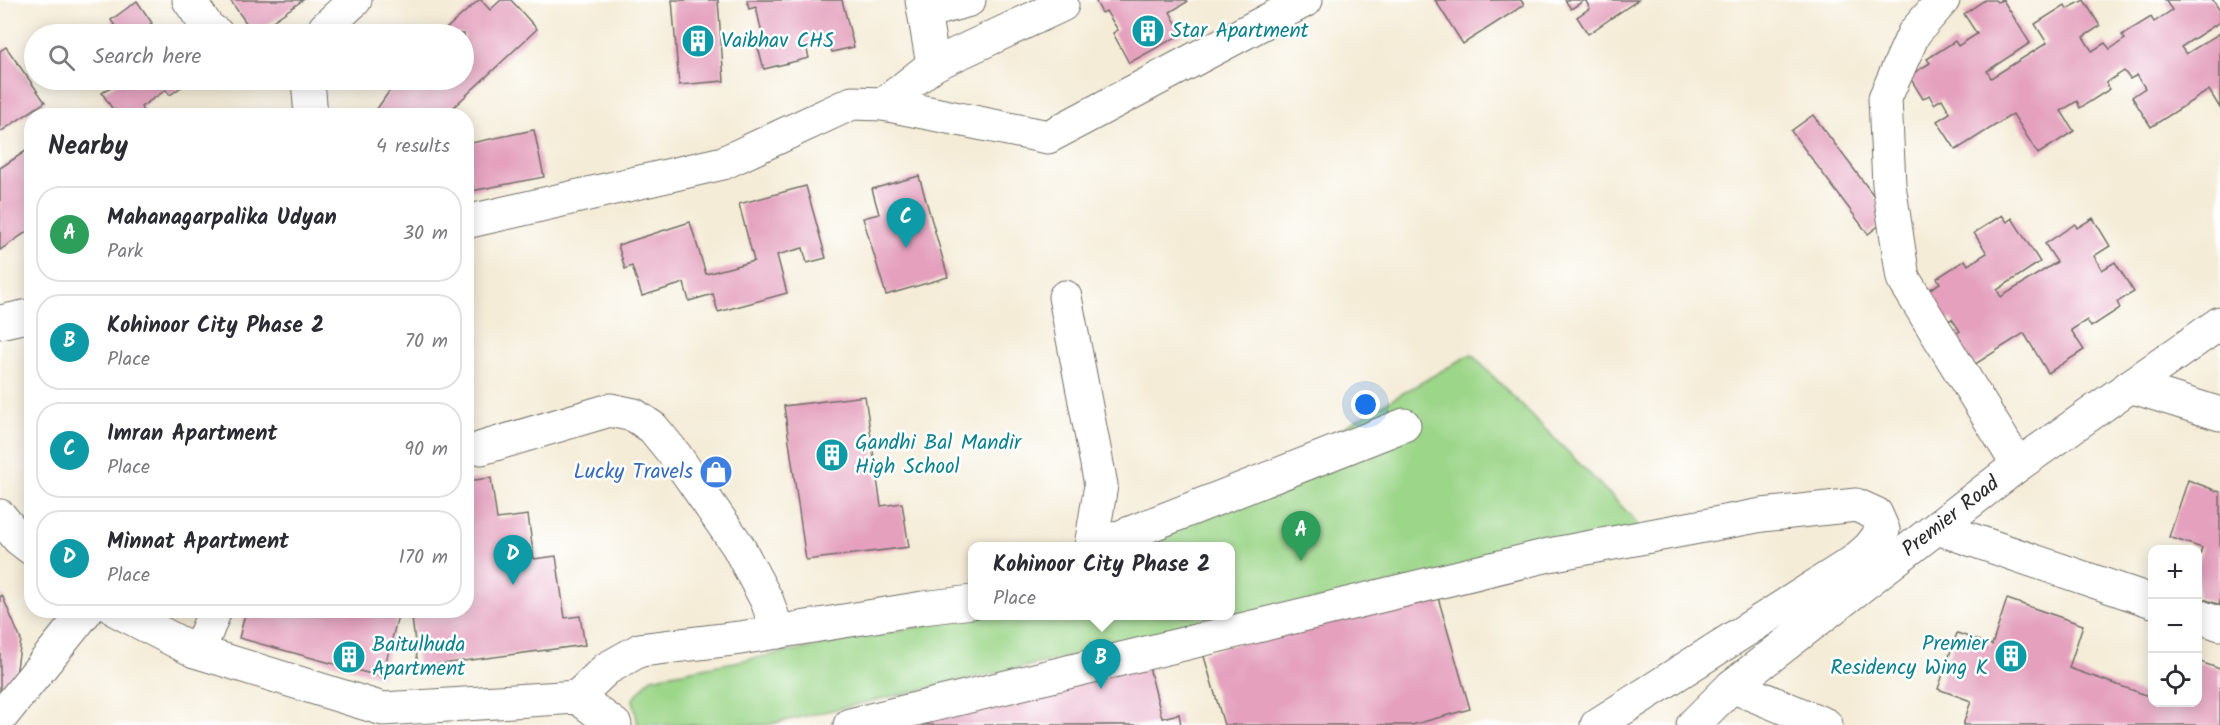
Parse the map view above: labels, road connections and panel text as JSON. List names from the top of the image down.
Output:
{
  "streets": {
    "street": ["Premier Road"]
  },
  "places": {
    "building": [
      "Star Apartment",
      "Vaibhav CHS",
      "Gandhi Bal Mandir High School",
      "Premier Residency Wing K",
      "Baitulhuda Apartment"
    ],
    "shop": ["Lucky Travels"]
  },
  "page": {
    "search": "Search here",
    "heading": ["Nearby", "4 results"],
    "list": [
      {
        "mark": "A",
        "name": "Mahanagarpalika Udyan",
        "note": "Park",
        "value": "30 m"
      },
      {
        "mark": "B",
        "name": "Kohinoor City Phase 2",
        "note": "Place",
        "value": "70 m"
      },
      {
        "mark": "C",
        "name": "Imran Apartment",
        "note": "Place",
        "value": "90 m"
      },
      {
        "mark": "D",
        "name": "Minnat Apartment",
        "note": "Place",
        "value": "170 m"
      }
    ],
    "pins": [
      "C",
      "A",
      "D",
      "B"
    ],
    "popup": ["Kohinoor City Phase 2", "Place"],
    "map_buttons": ["+", "−"]
  }
}
